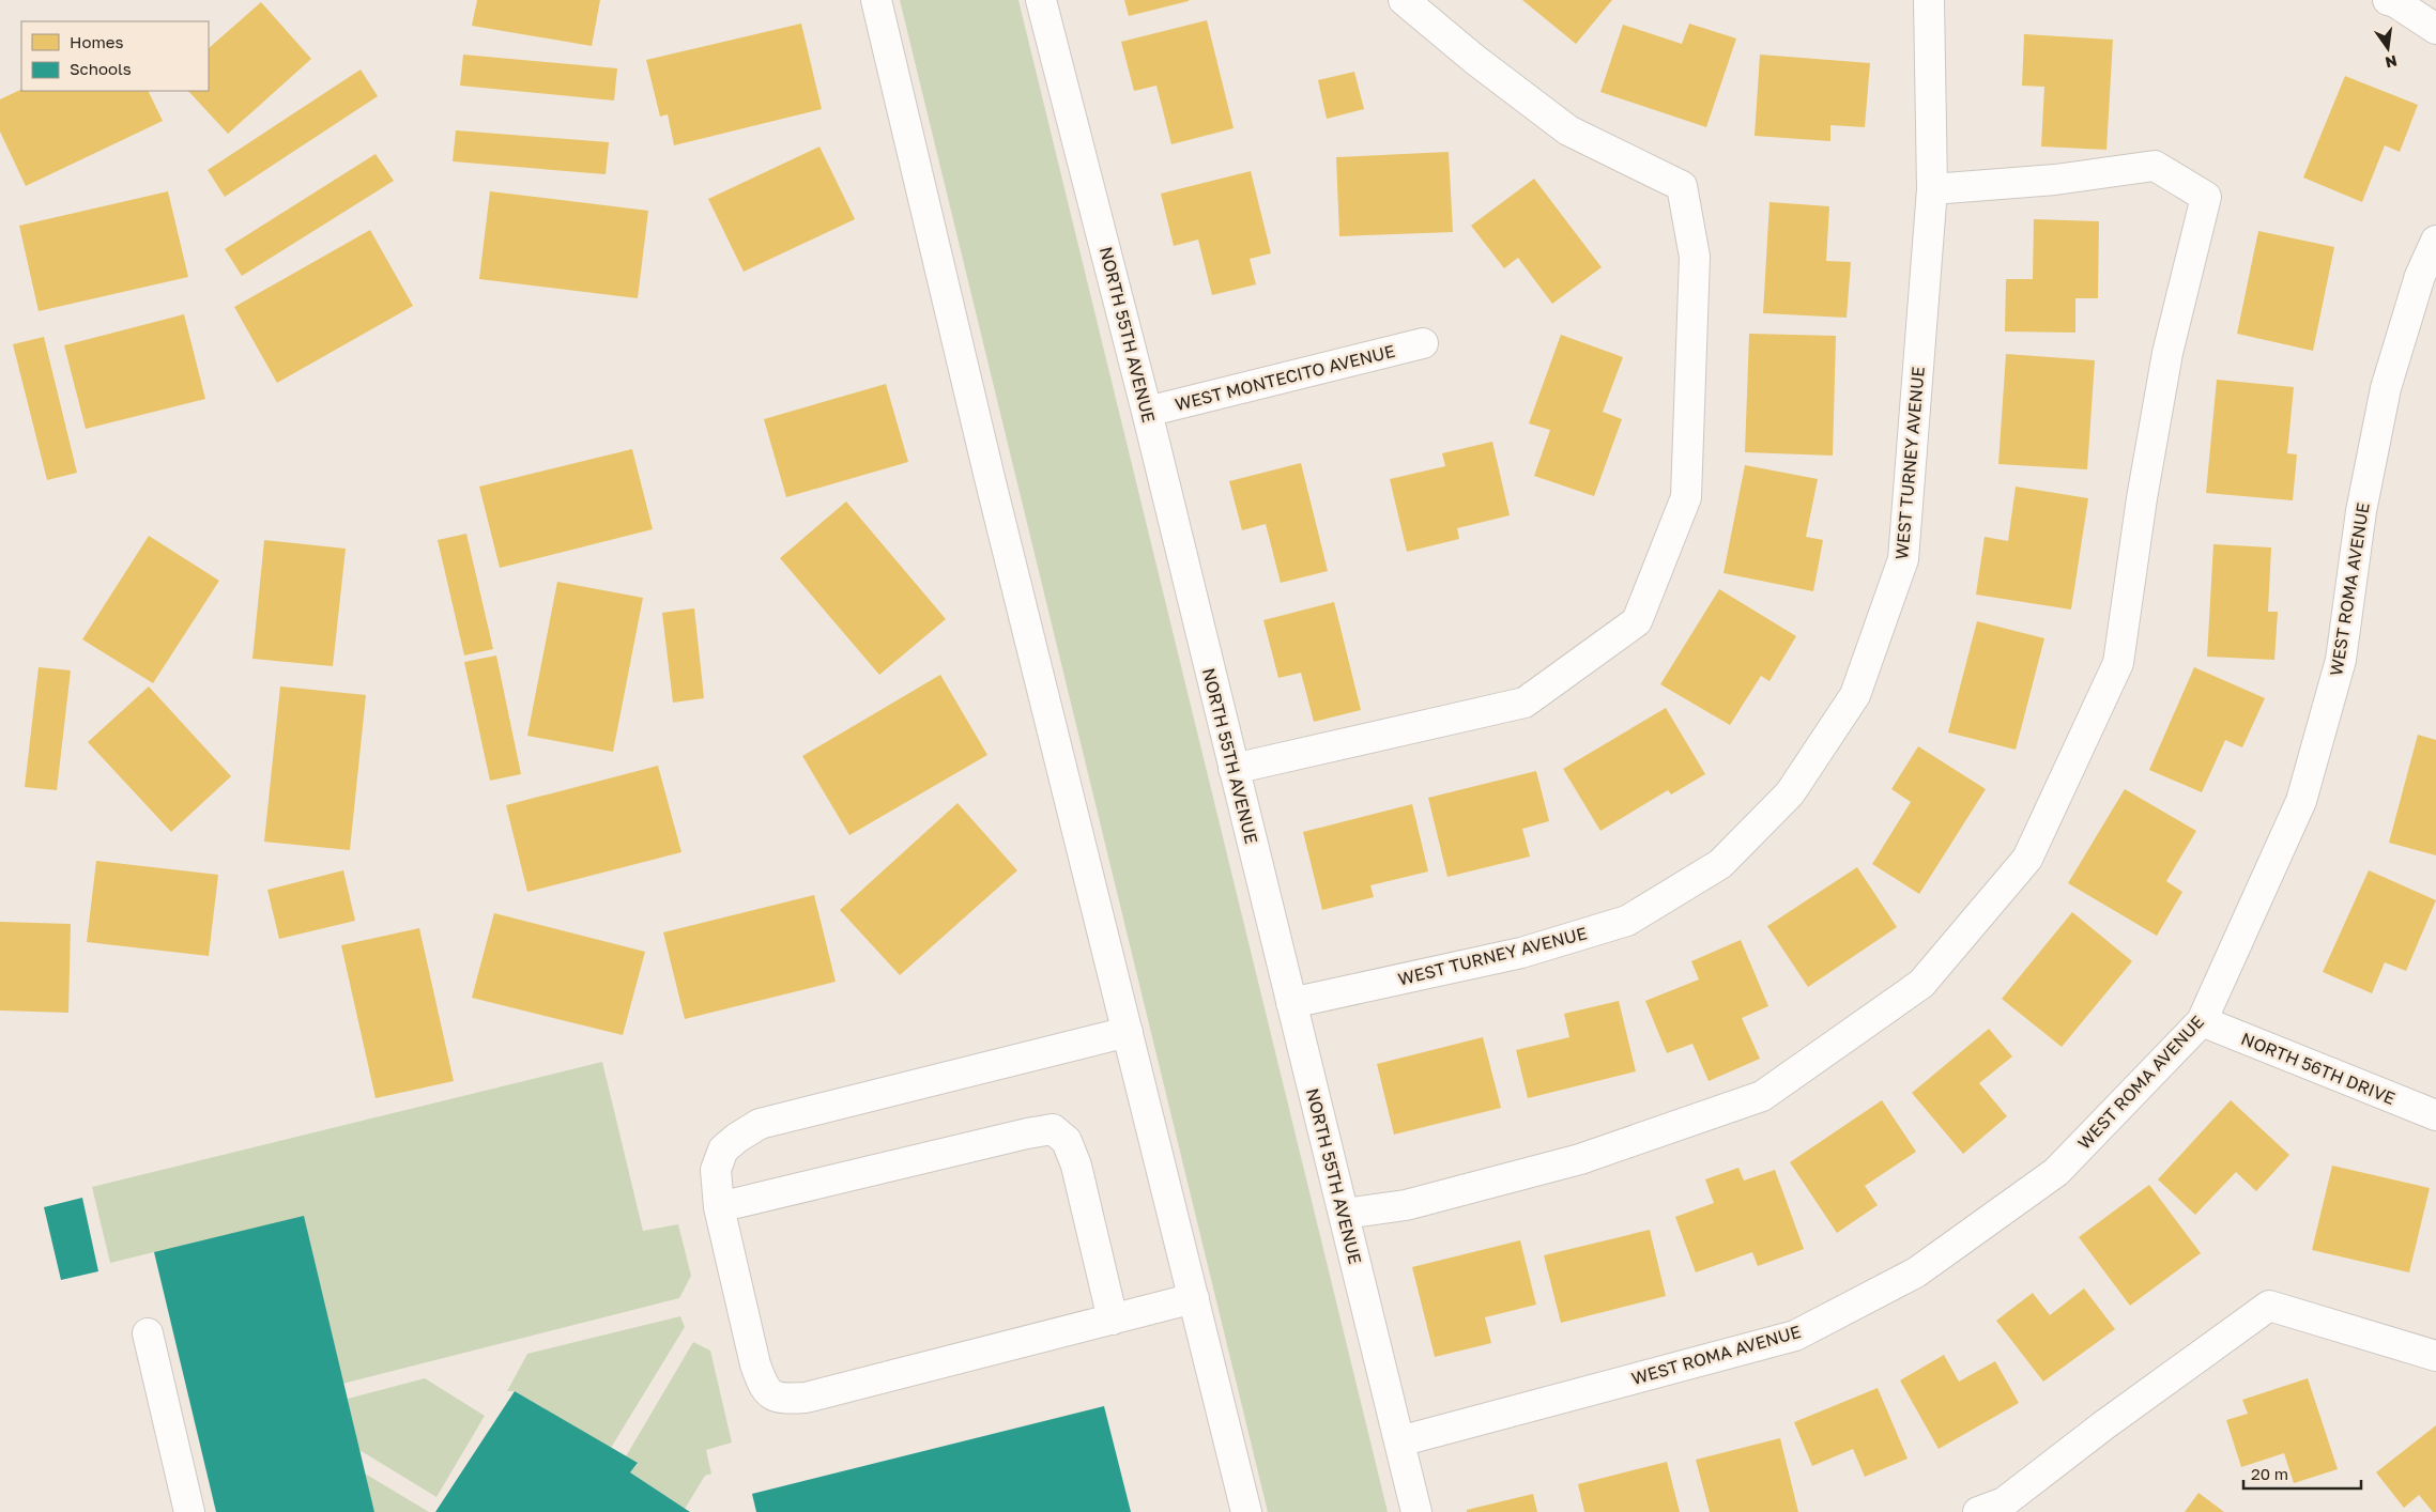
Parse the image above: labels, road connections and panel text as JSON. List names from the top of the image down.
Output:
{
  "streets": {
    "street": [
      "NORTH 55TH AVENUE",
      "WEST MONTECITO AVENUE",
      "WEST TURNEY AVENUE",
      "WEST ROMA AVENUE",
      "NORTH 56TH DRIVE"
    ]
  },
  "crossings": [
    ["NORTH 55TH AVENUE", "WEST MONTECITO AVENUE"],
    ["NORTH 55TH AVENUE", "WEST TURNEY AVENUE"],
    ["NORTH 55TH AVENUE", "WEST ROMA AVENUE"],
    ["WEST ROMA AVENUE", "NORTH 56TH DRIVE"]
  ],
  "legend": ["Homes", "Schools"],
  "scale_bar": "20 m",
  "north": "bottom"
}
